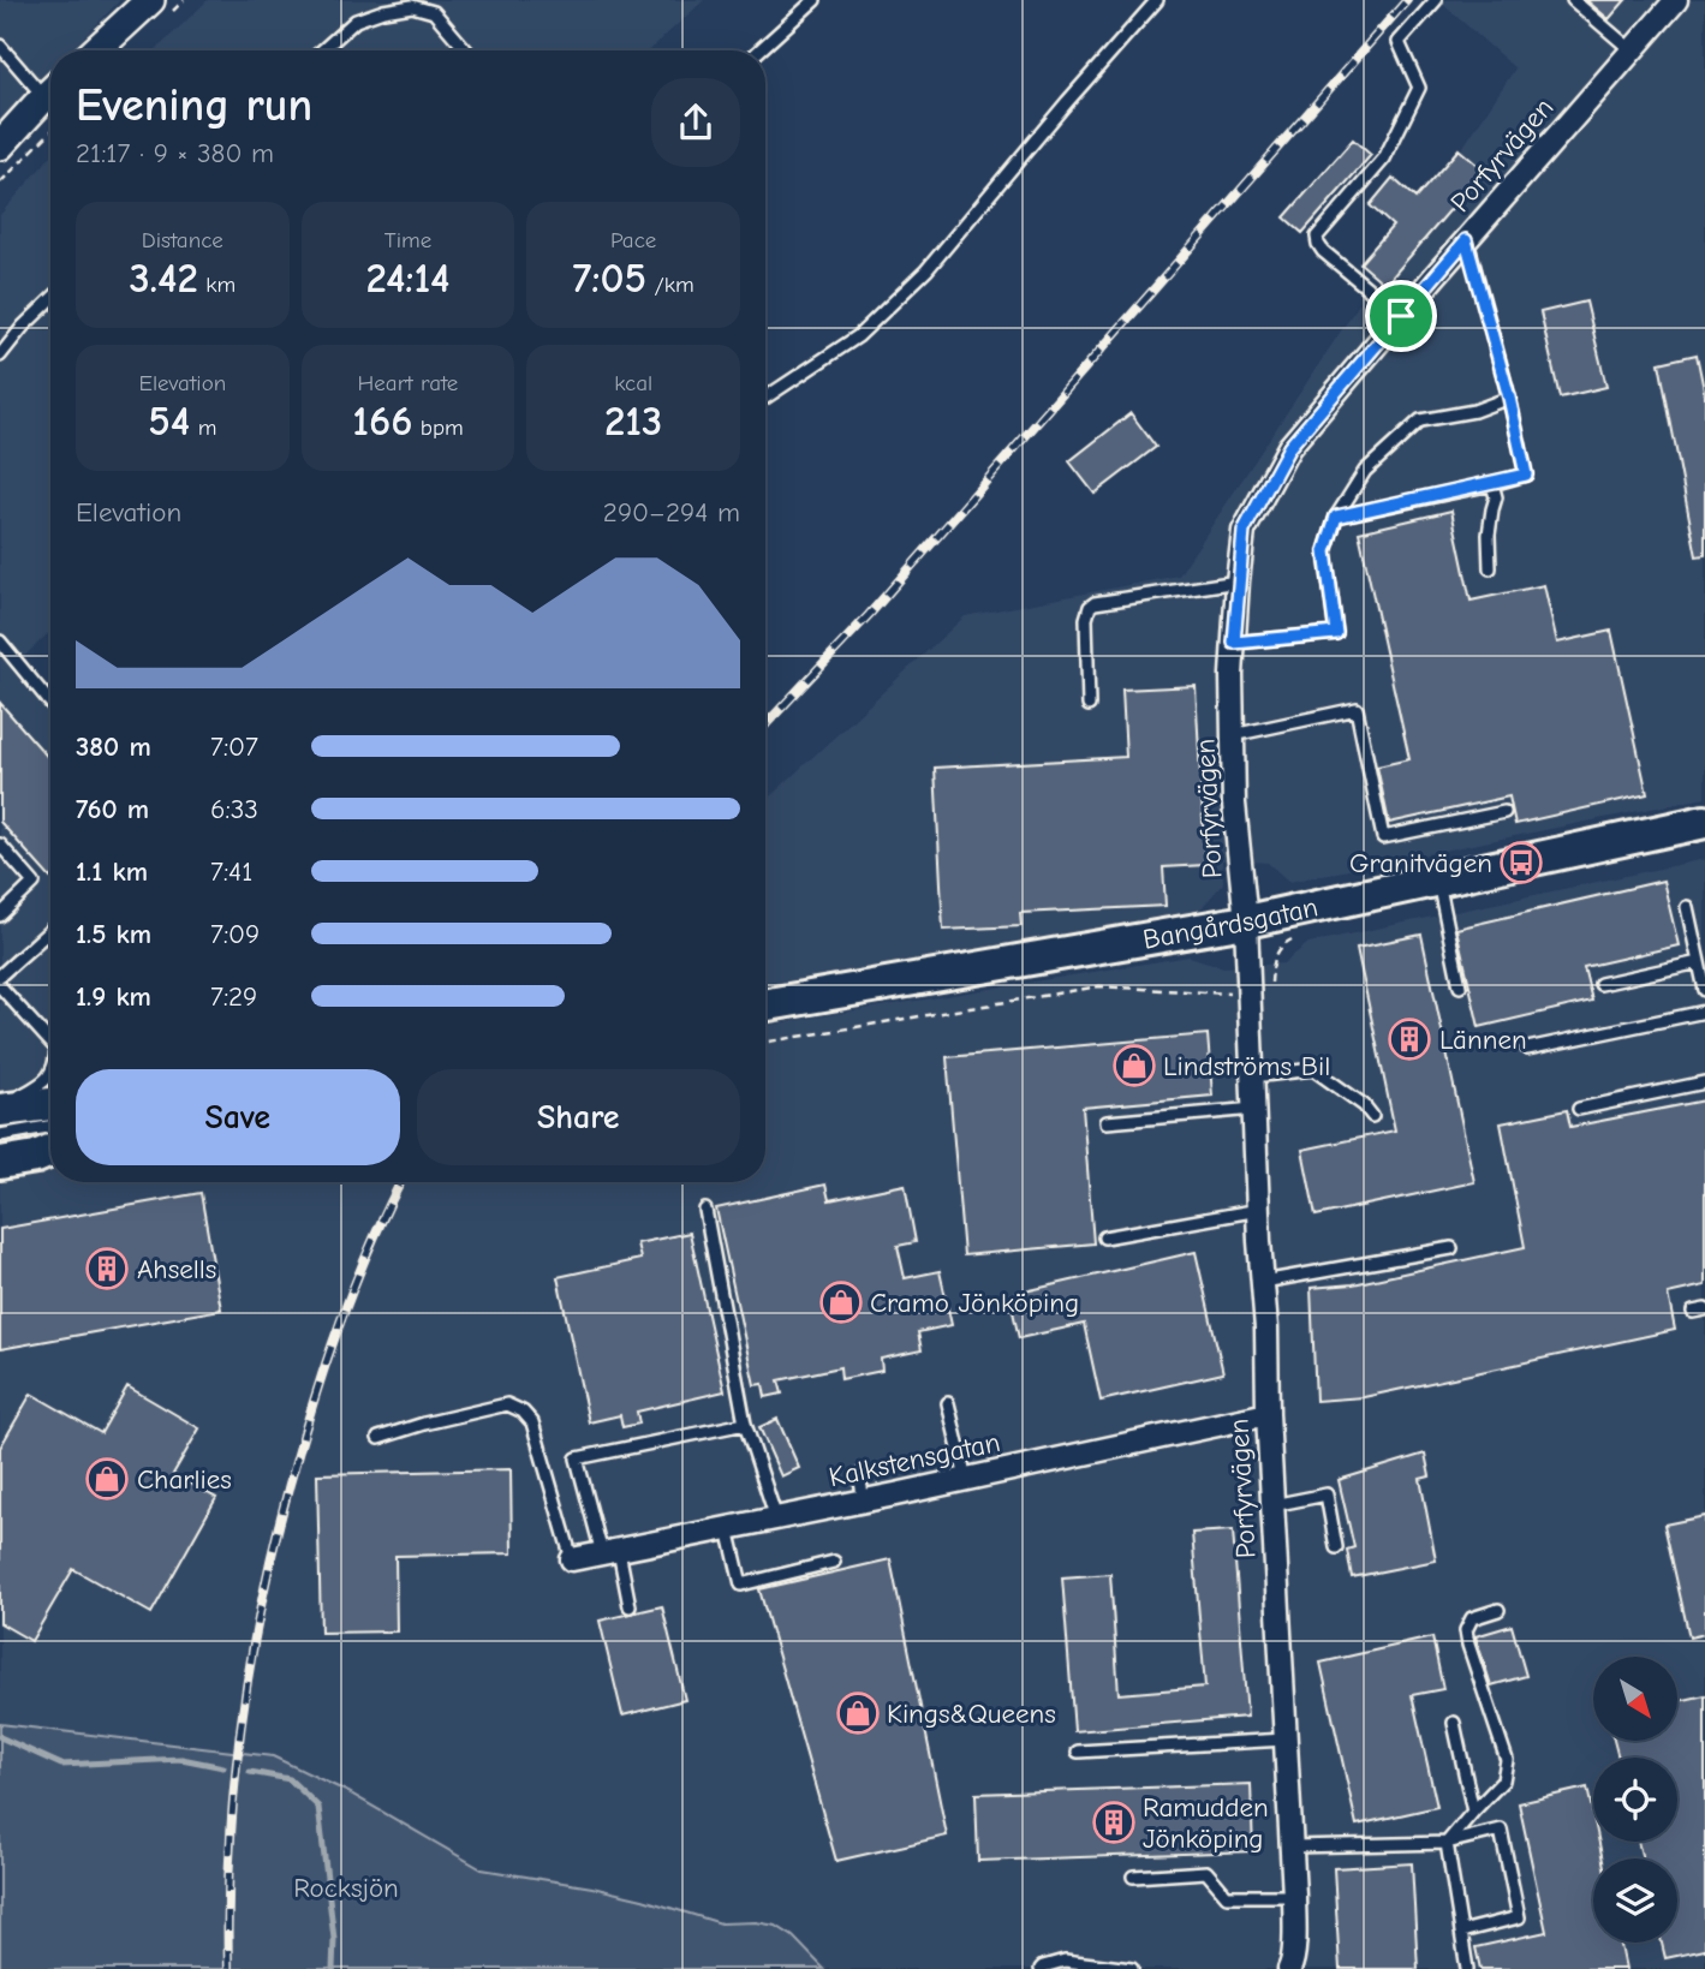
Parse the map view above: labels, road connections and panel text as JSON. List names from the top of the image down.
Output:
{
  "streets": {
    "main road": ["Bangårdsgatan"],
    "street": ["Porfyrvägen", "Kalkstensgatan"]
  },
  "crossings": [
    ["Porfyrvägen", "Bangårdsgatan"],
    ["Porfyrvägen", "Kalkstensgatan"]
  ],
  "parks": ["Rocksjön"],
  "places": {
    "bus stop": ["Granitvägen"],
    "building": ["Lännen", "Ahsells", "Ramudden Jönköping"],
    "shop": [
      "Lindströms Bil",
      "Cramo Jönköping",
      "Charlies",
      "Kings&Queens"
    ]
  },
  "north": "bottom right",
  "page": {
    "heading": ["Evening run", "21:17 · 9 × 380 m"],
    "stats": [
      ["Distance", "3.42 km"],
      ["Time", "24:14"],
      ["Pace", "7:05 /km"],
      ["Elevation", "54 m"],
      ["Heart rate", "166 bpm"],
      ["kcal", "213"]
    ],
    "chart": ["Elevation", "290–294 m"],
    "list": [
      {
        "name": "380 m",
        "note": "7:07"
      },
      {
        "name": "760 m",
        "note": "6:33"
      },
      {
        "name": "1.1 km",
        "note": "7:41"
      },
      {
        "name": "1.5 km",
        "note": "7:09"
      },
      {
        "name": "1.9 km",
        "note": "7:29"
      }
    ],
    "buttons": ["Save", "Share"]
  }
}
